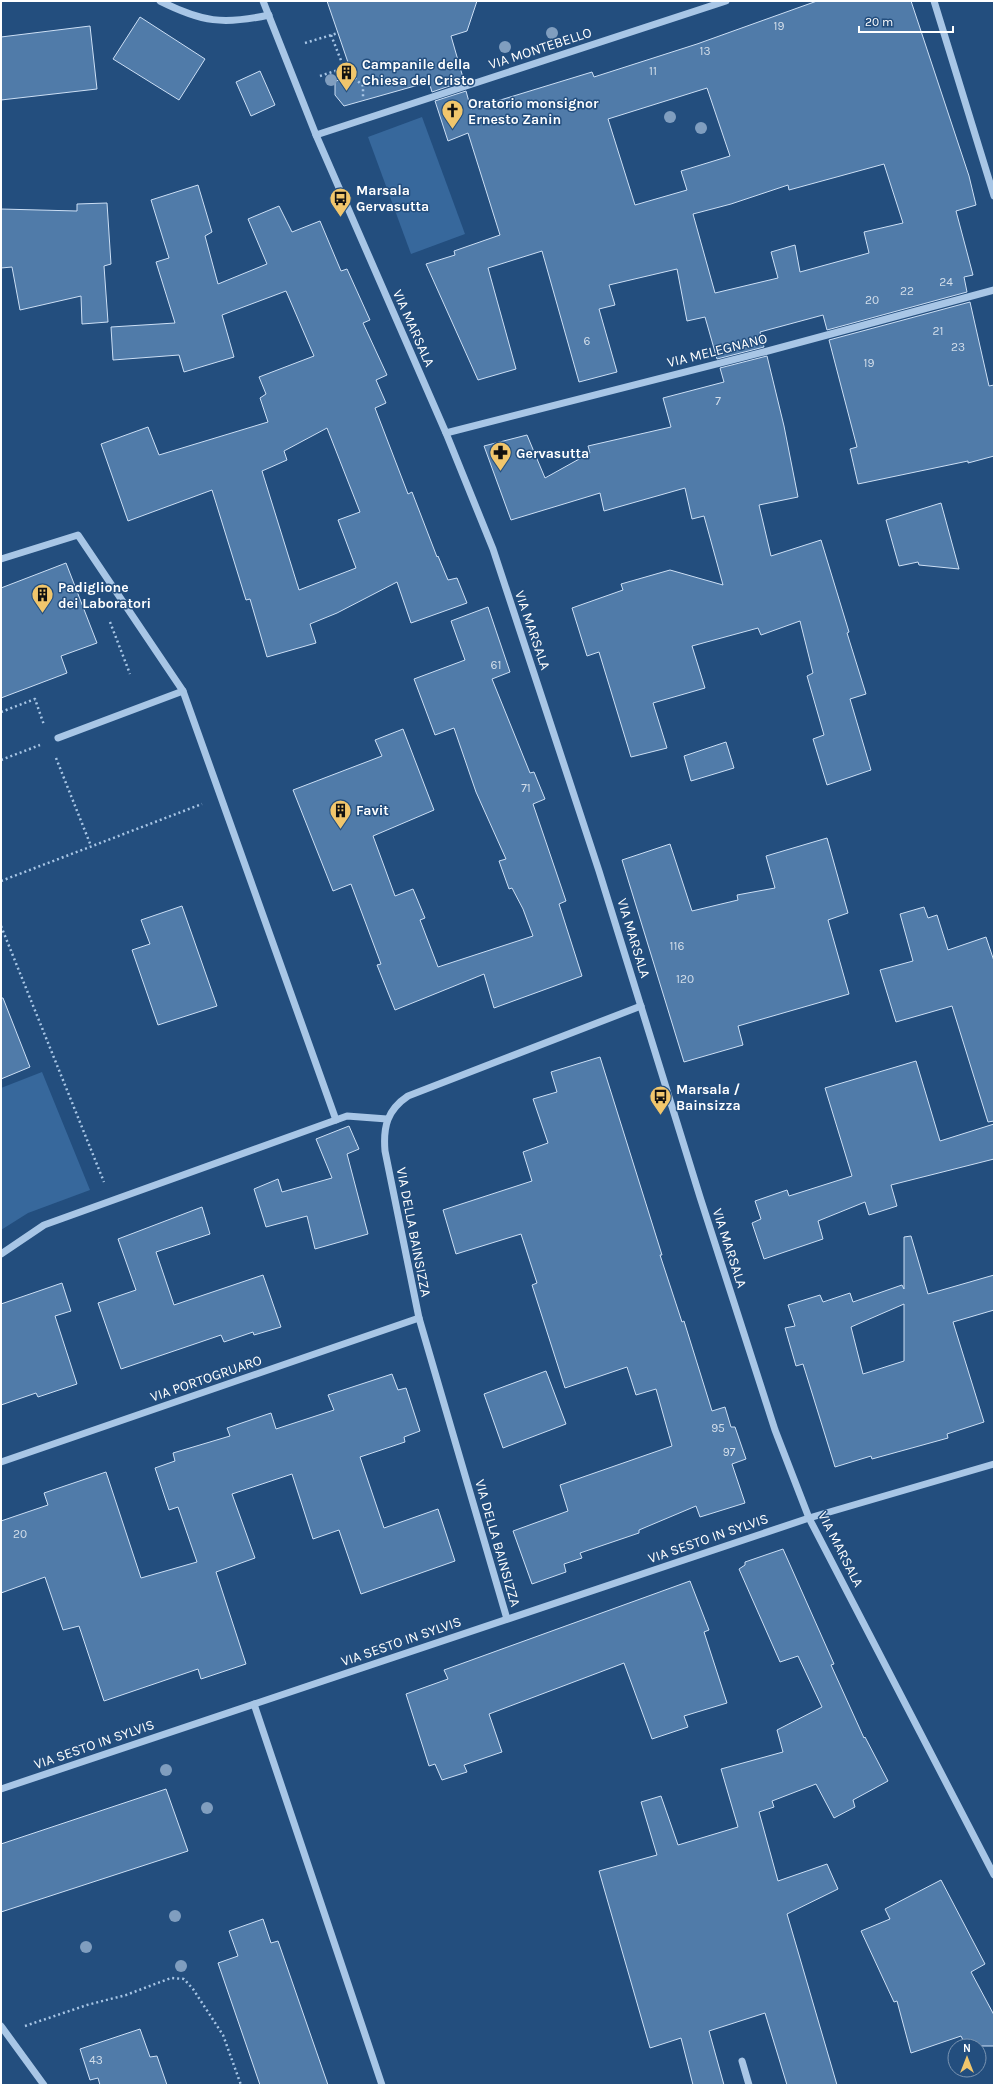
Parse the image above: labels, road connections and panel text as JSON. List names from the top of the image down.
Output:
{
  "streets": {
    "street": [
      "VIA MONTEBELLO",
      "VIA MARSALA",
      "VIA MELEGNANO",
      "VIA DELLA BAINSIZZA",
      "VIA PORTOGRUARO",
      "VIA SESTO IN SYLVIS"
    ]
  },
  "crossings": [
    ["VIA MONTEBELLO", "VIA MARSALA"],
    ["VIA MARSALA", "VIA MELEGNANO"],
    ["VIA MARSALA", "VIA DELLA BAINSIZZA"],
    ["VIA MARSALA", "VIA SESTO IN SYLVIS"],
    ["VIA DELLA BAINSIZZA", "VIA PORTOGRUARO"],
    ["VIA DELLA BAINSIZZA", "VIA SESTO IN SYLVIS"]
  ],
  "places": {
    "building": ["Campanile della Chiesa del Cristo", "Padiglione dei Laboratori", "Favit"],
    "church": ["Oratorio monsignor Ernesto Zanin"],
    "bus stop": ["Marsala Gervasutta", "Marsala / Bainsizza"],
    "pharmacy": ["Gervasutta"]
  },
  "house_numbers": [
    "19",
    "13",
    "11",
    "24",
    "22",
    "20",
    "21",
    "6",
    "23",
    "19",
    "7",
    "61",
    "71",
    "116",
    "120",
    "95",
    "97",
    "20",
    "43"
  ],
  "scale_bar": "20 m",
  "north": "top"
}
